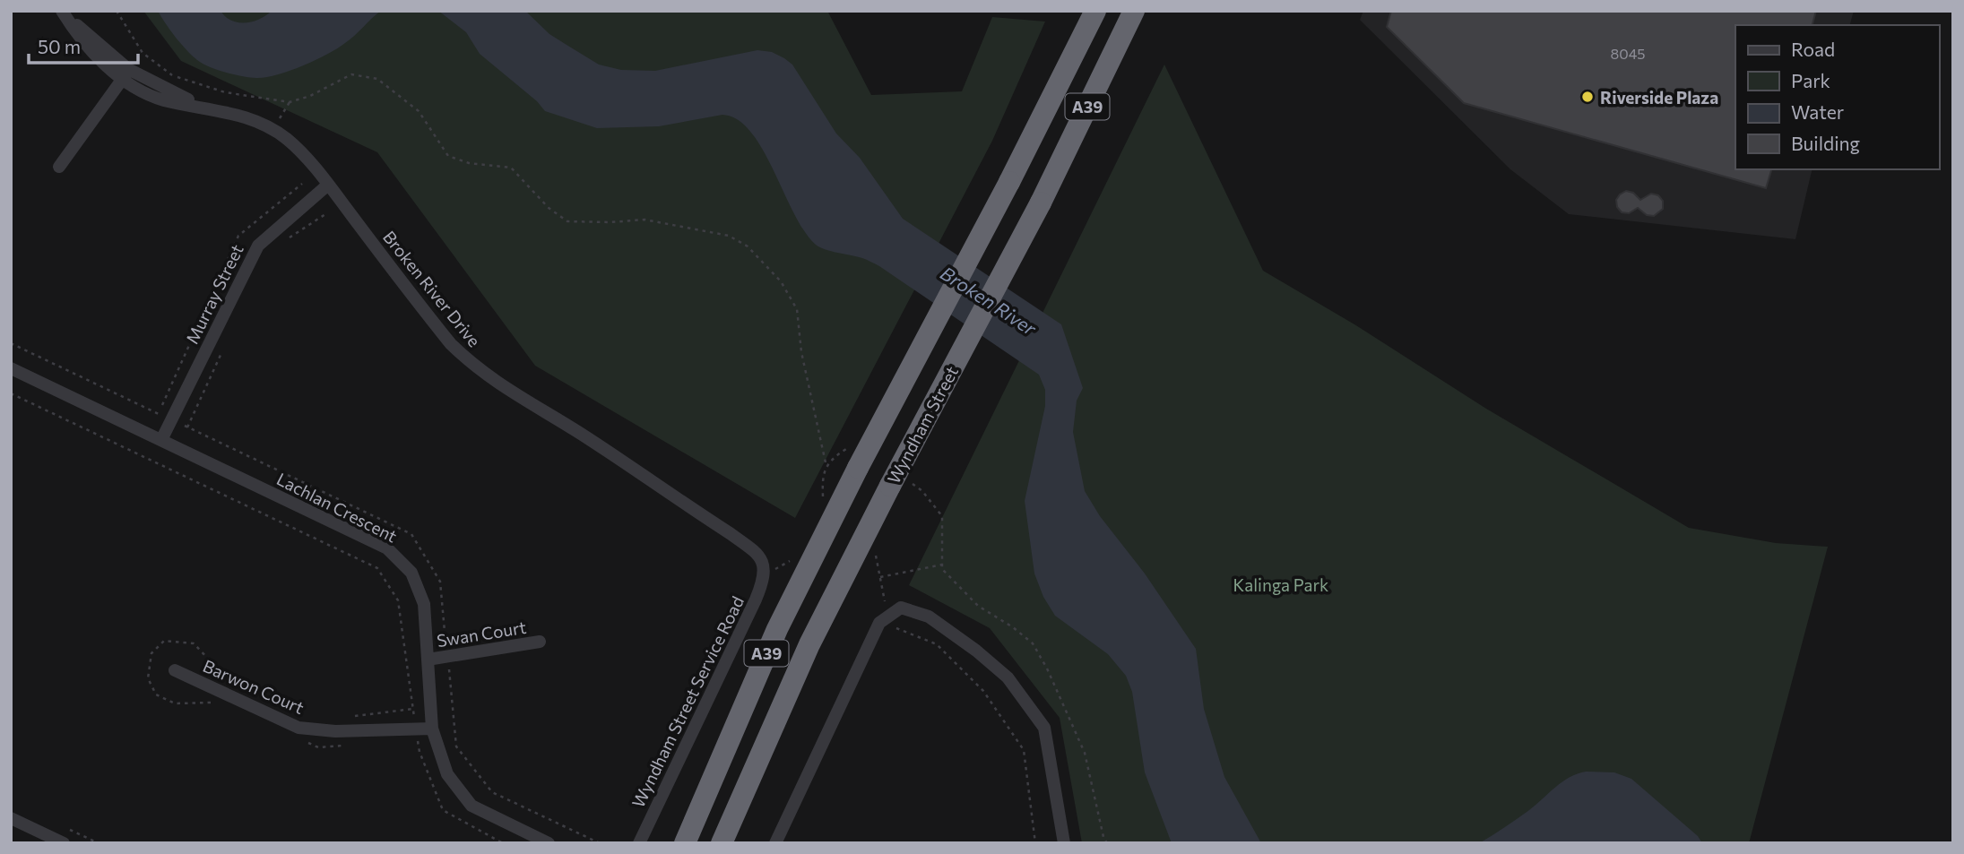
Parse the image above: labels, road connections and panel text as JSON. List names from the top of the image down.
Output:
{
  "streets": {
    "highway": ["A39", "Wyndham Street"],
    "street": [
      "Broken River Drive",
      "Murray Street",
      "Lachlan Crescent",
      "Swan Court",
      "Barwon Court",
      "Wyndham Street Service Road"
    ]
  },
  "crossings": [
    ["Broken River Drive", "Murray Street"],
    ["Broken River Drive", "Wyndham Street Service Road"],
    ["Murray Street", "Lachlan Crescent"],
    ["Lachlan Crescent", "Swan Court"],
    ["Lachlan Crescent", "Barwon Court"]
  ],
  "water": ["Broken River"],
  "parks": ["Kalinga Park"],
  "places": ["Riverside Plaza"],
  "house_numbers": ["8045"],
  "legend": [
    "Road",
    "Park",
    "Water",
    "Building"
  ],
  "scale_bar": "50 m"
}
